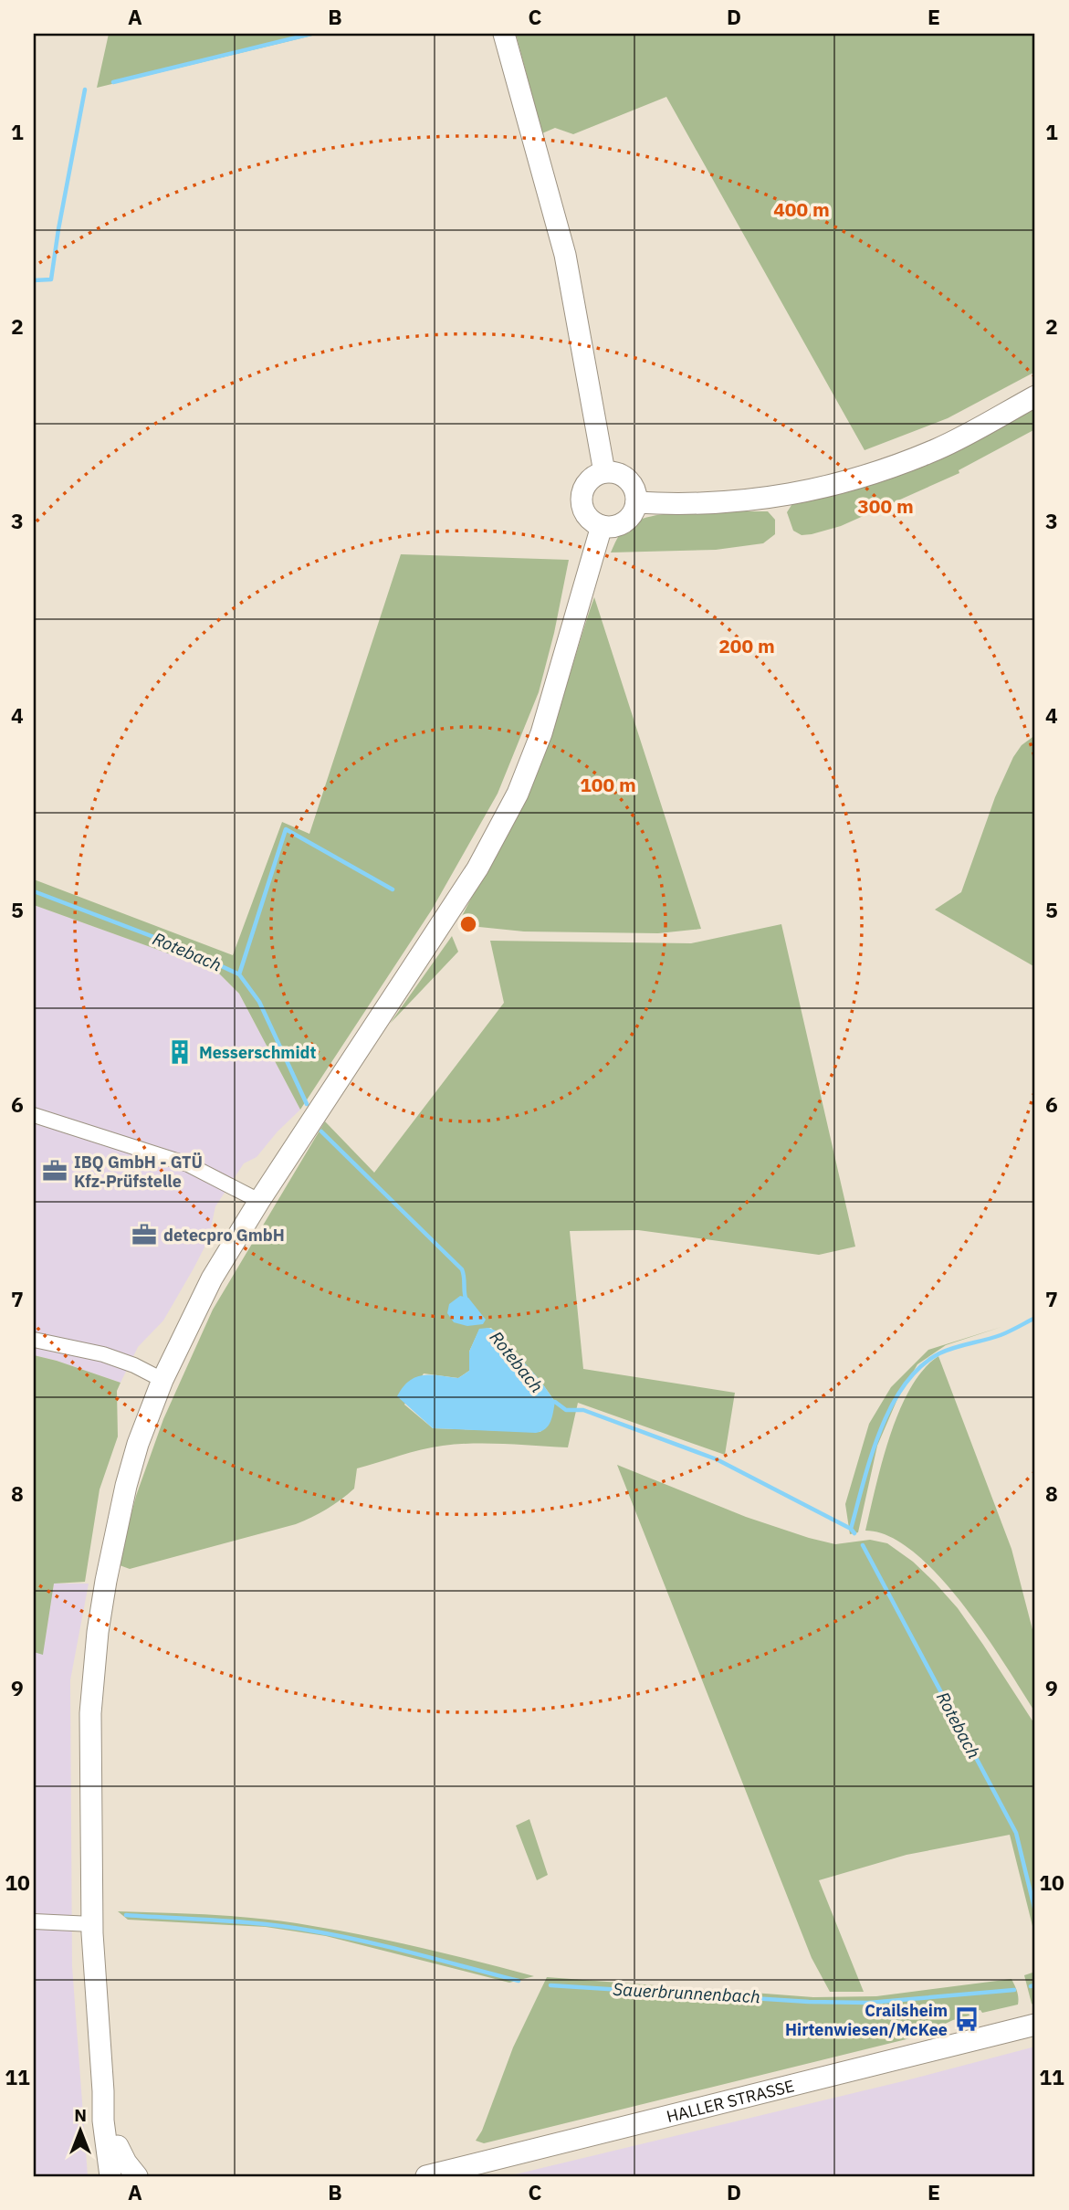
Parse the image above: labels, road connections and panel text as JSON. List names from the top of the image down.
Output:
{
  "streets": {
    "main road": ["HALLER STRASSE"]
  },
  "water": ["Rotebach", "Sauerbrunnenbach"],
  "places": {
    "building": ["Messerschmidt"],
    "office": ["IBQ GmbH - GTÜ Kfz-Prüfstelle", "detecpro GmbH"],
    "bus stop": ["Crailsheim Hirtenwiesen/McKee"]
  },
  "north": "top",
  "grid": {
    "columns": [
      "A",
      "B",
      "C",
      "D",
      "E"
    ],
    "rows": [
      "1",
      "2",
      "3",
      "4",
      "5",
      "6",
      "7",
      "8",
      "9",
      "10",
      "11"
    ]
  },
  "rings": [
    "400 m",
    "300 m",
    "200 m",
    "100 m"
  ]
}
